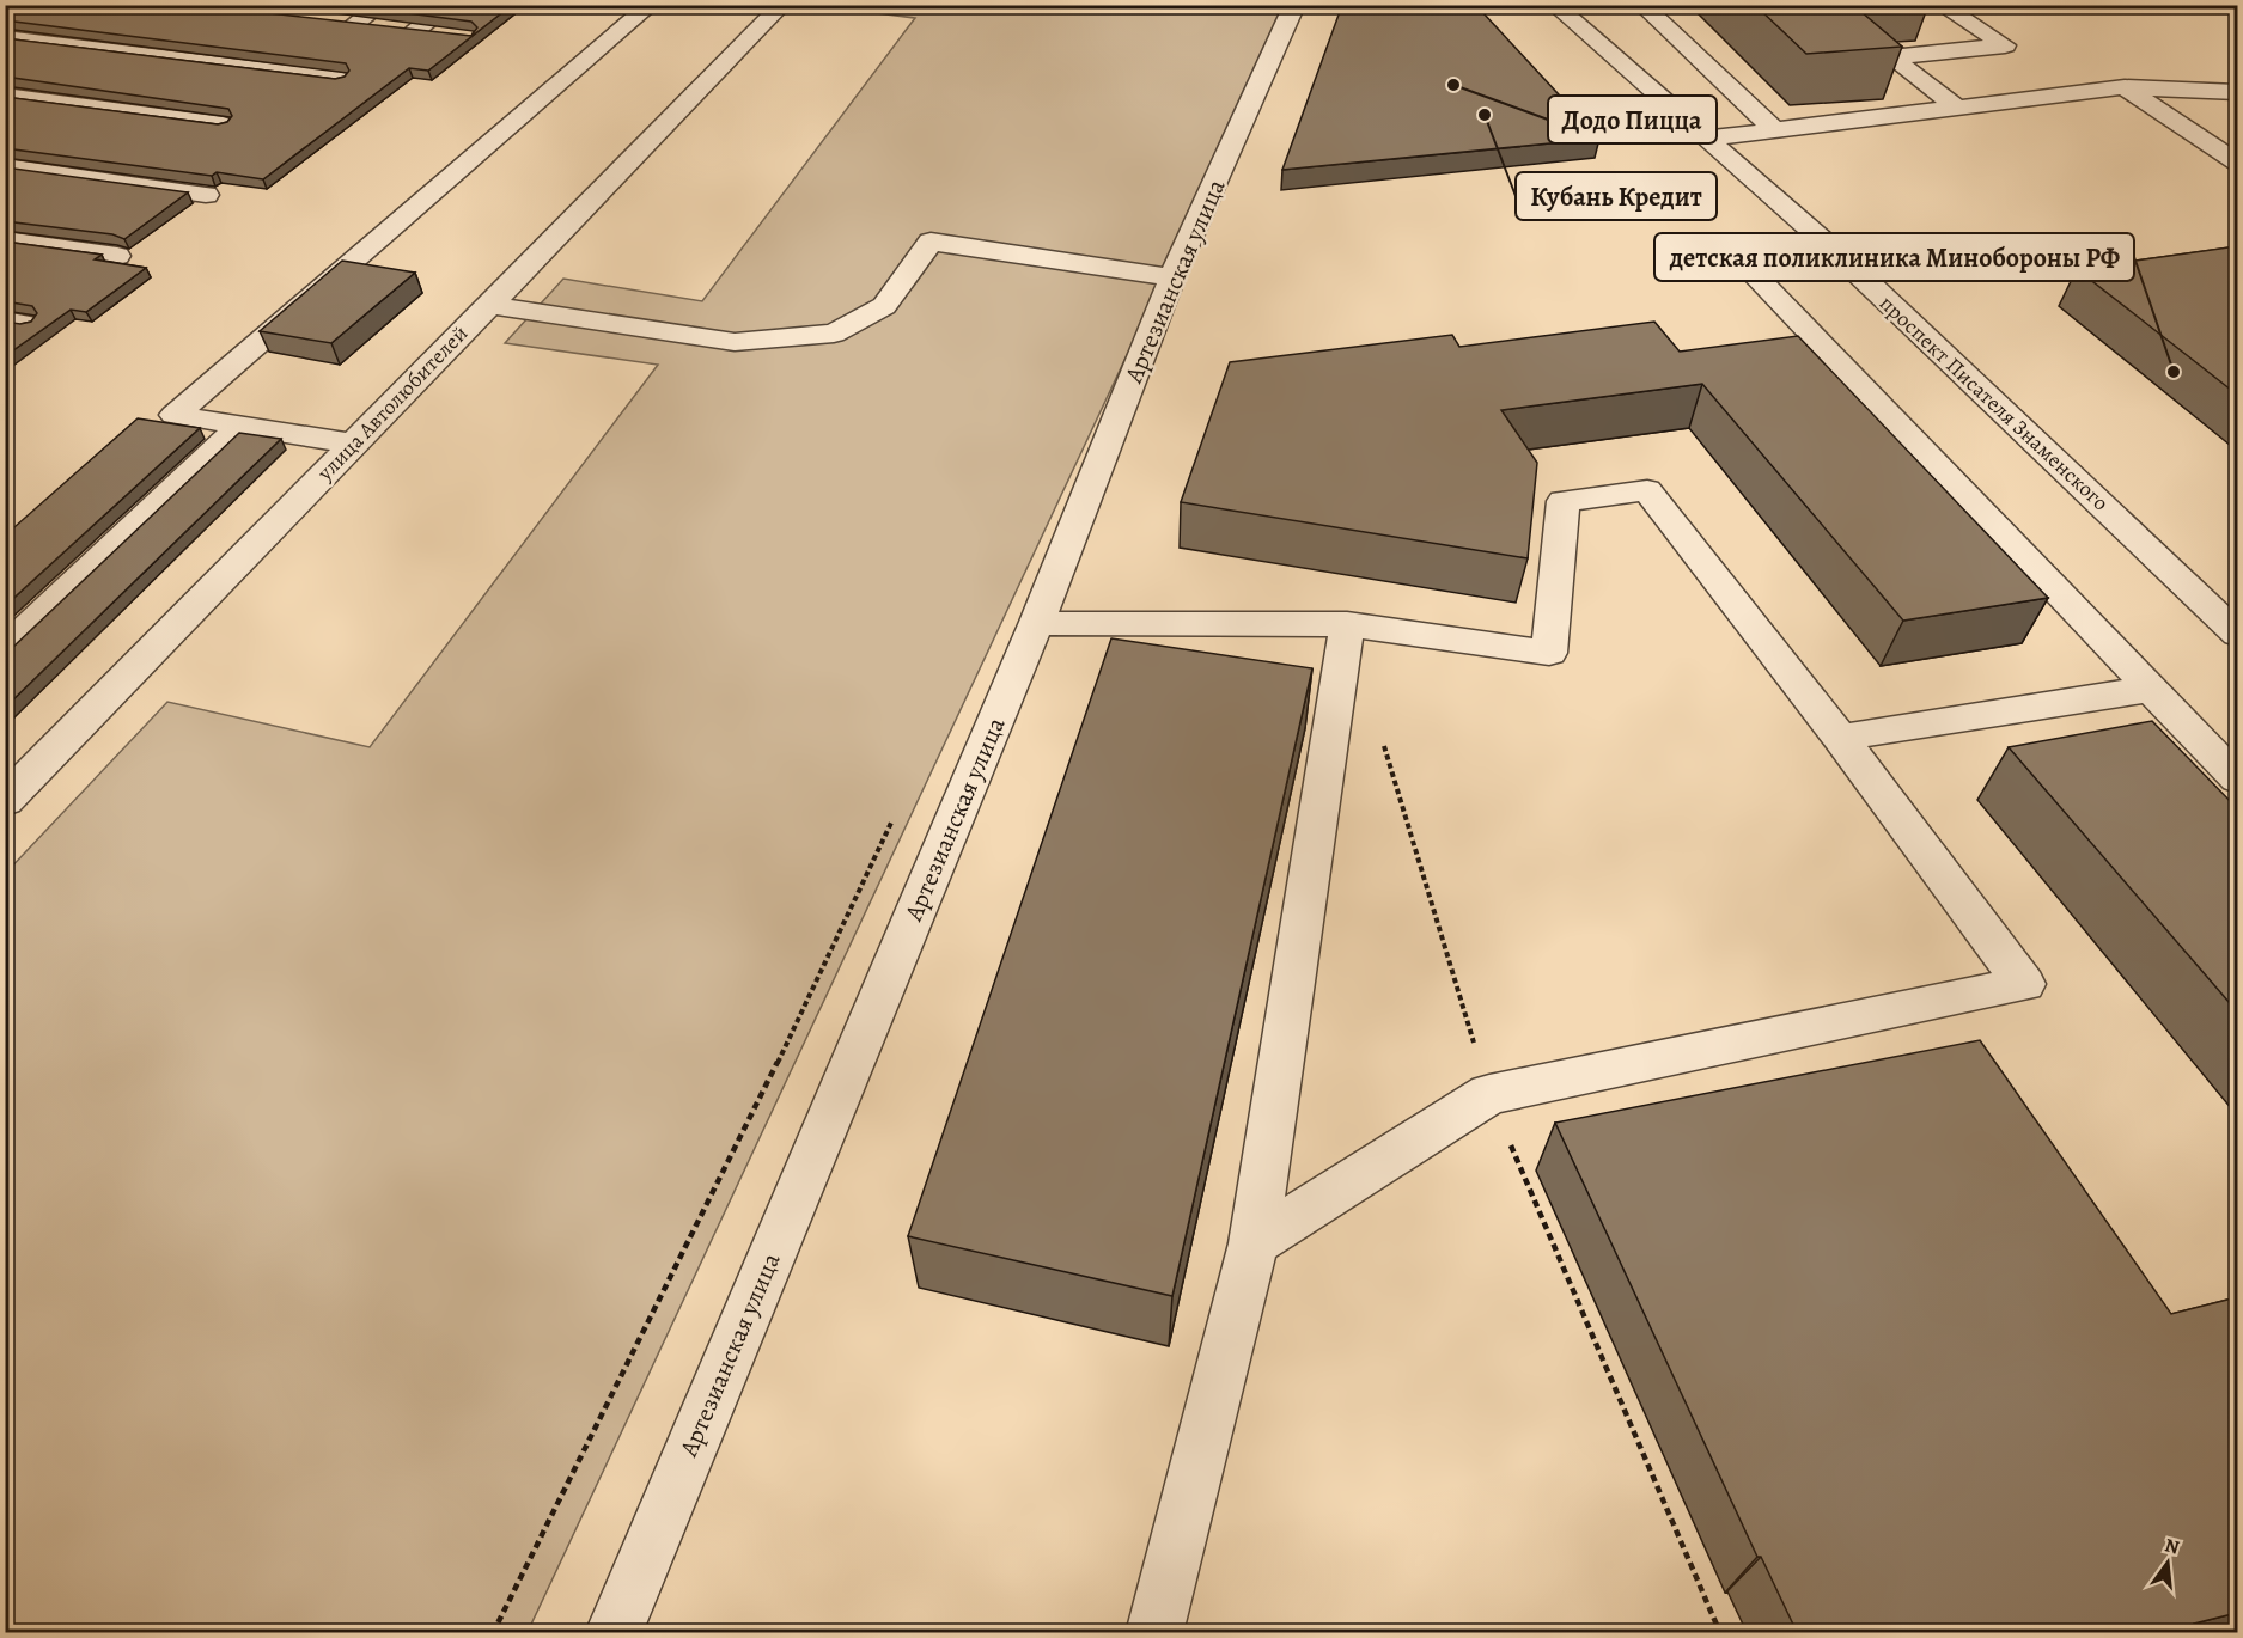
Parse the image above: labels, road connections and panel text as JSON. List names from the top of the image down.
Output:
{
  "streets": {
    "street": ["Артезианская улица", "улица Автолюбителей", "проспект Писателя Знаменского"]
  },
  "places": ["Додо Пицца", "Кубань Кредит", "детская поликлиника Минобороны РФ"],
  "north": "top"
}
